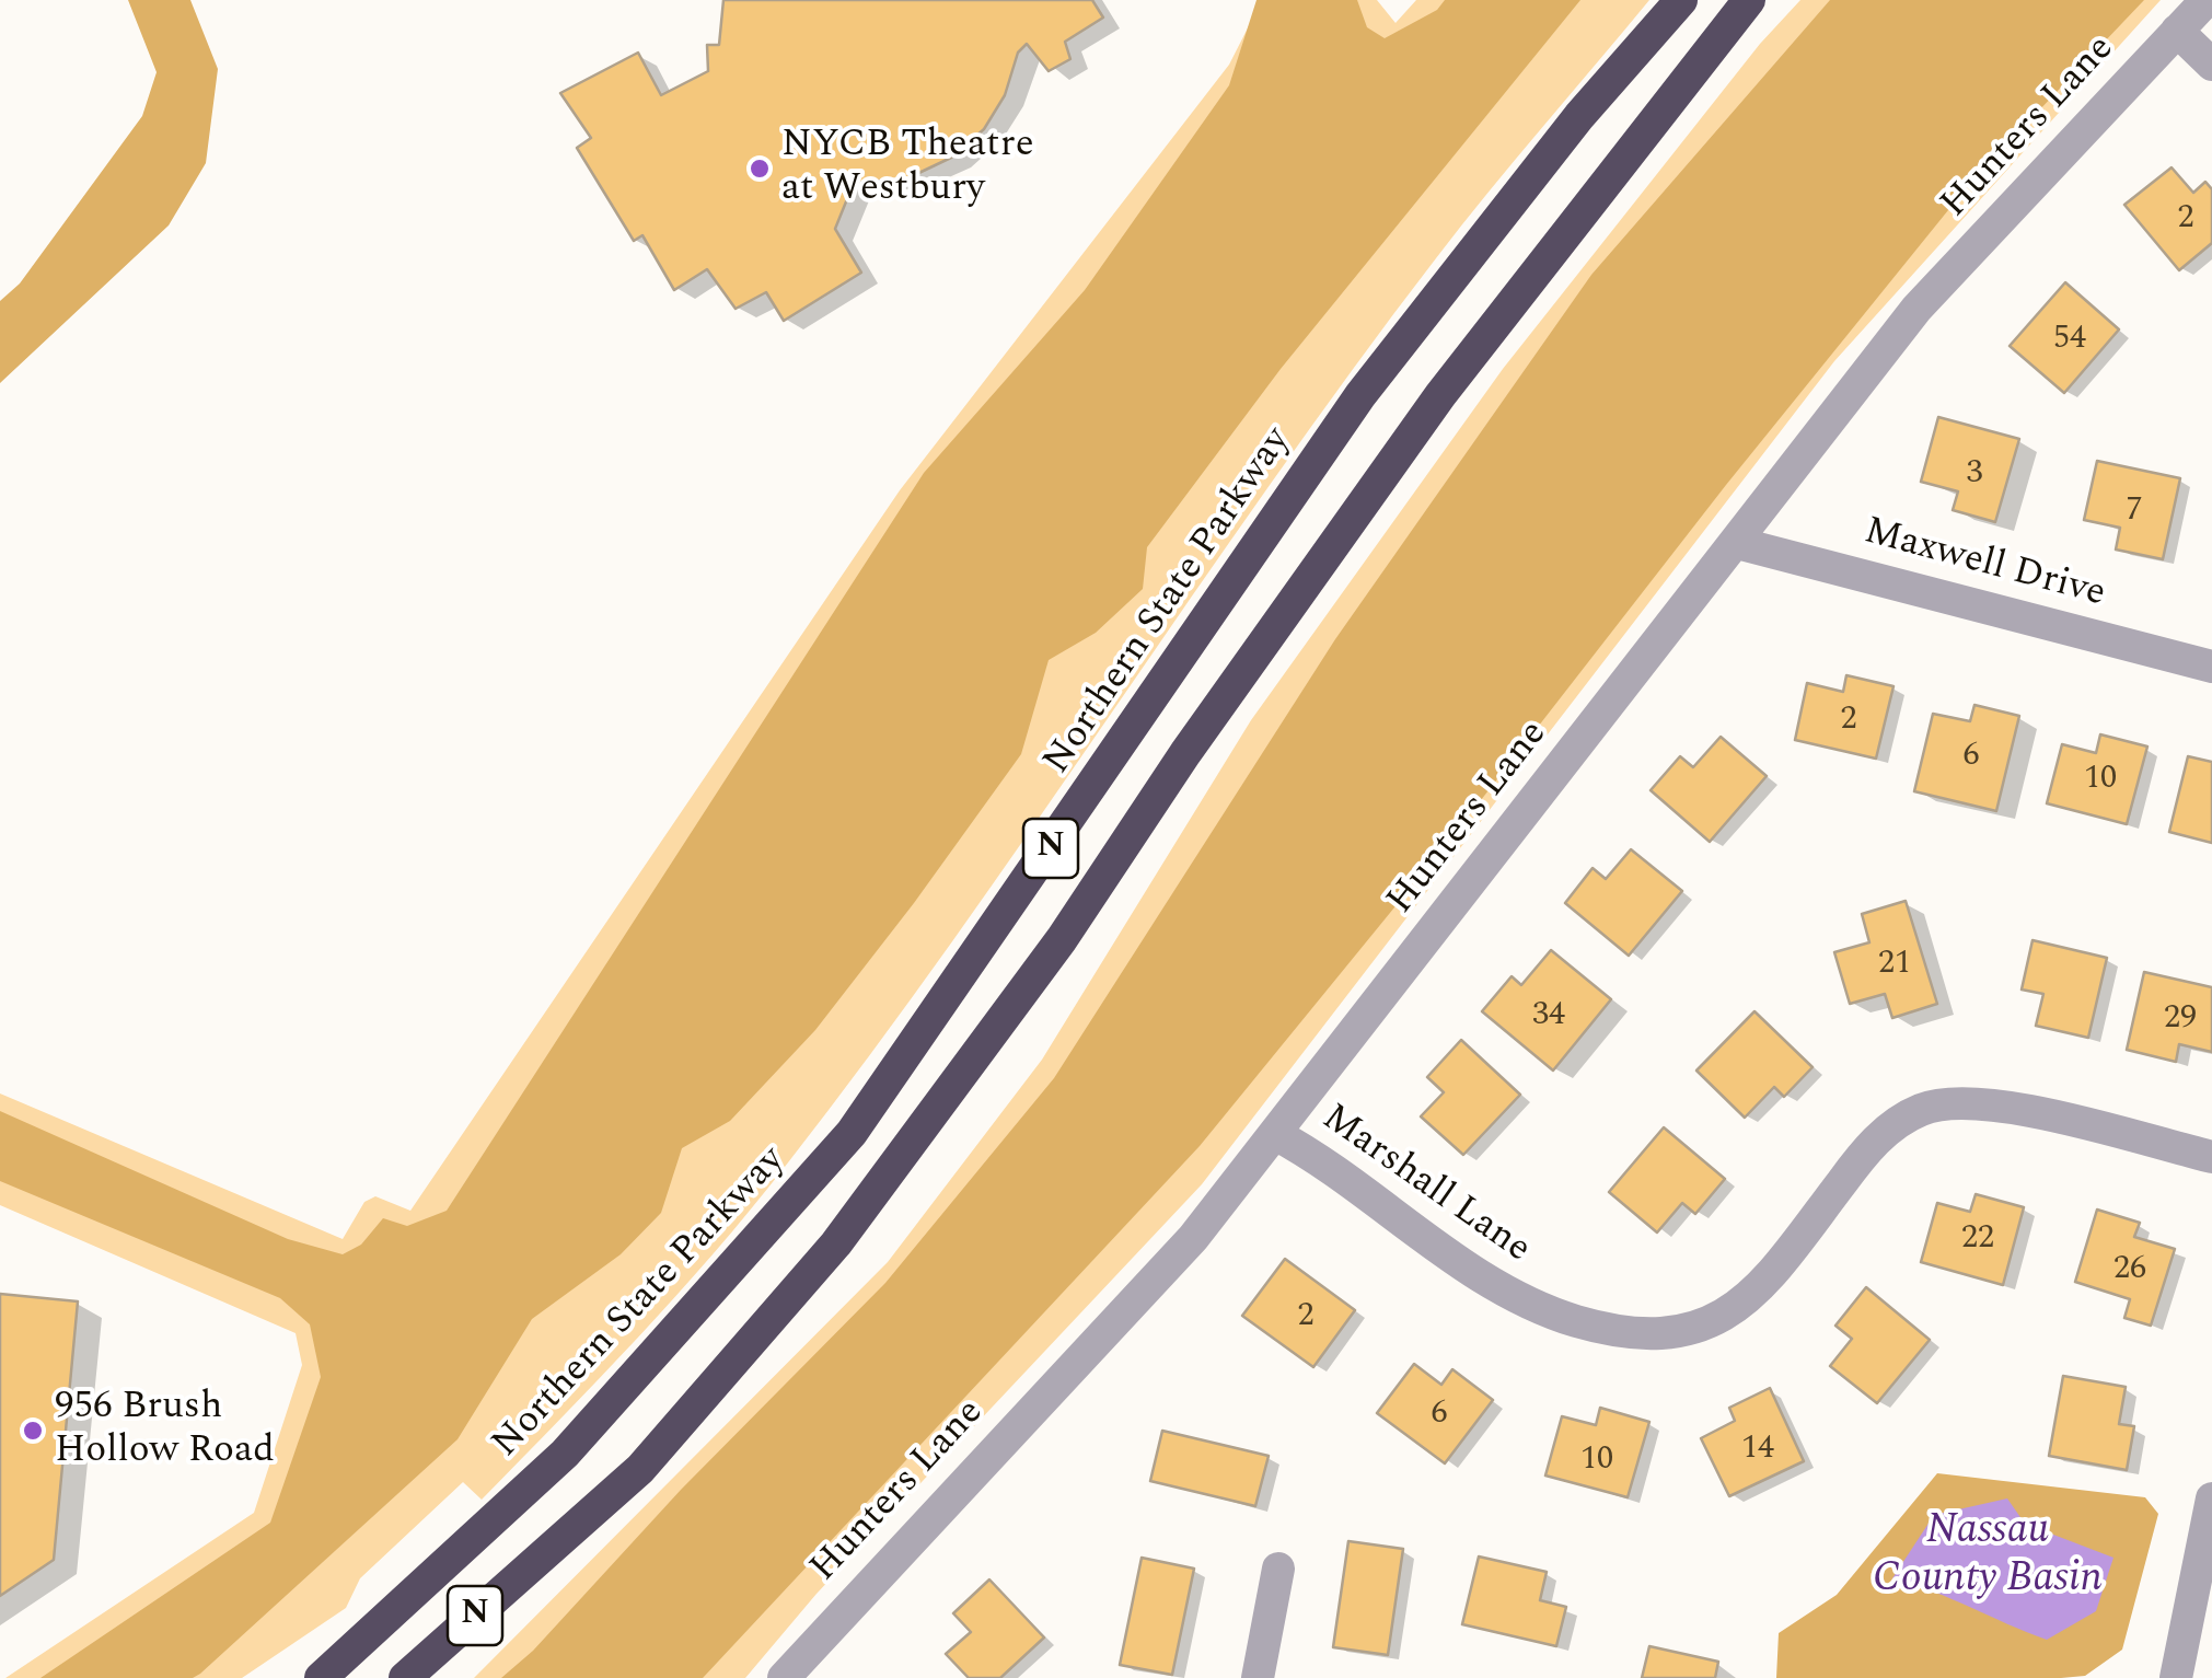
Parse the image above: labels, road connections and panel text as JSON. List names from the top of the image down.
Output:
{
  "streets": {
    "highway": ["Northern State Parkway", "N"],
    "street": ["Hunters Lane", "Maxwell Drive", "Marshall Lane"]
  },
  "crossings": [
    ["Hunters Lane", "Maxwell Drive"],
    ["Hunters Lane", "Marshall Lane"]
  ],
  "water": ["Nassau County Basin"],
  "places": ["NYCB Theatre at Westbury", "956 Brush Hollow Road"],
  "house_numbers": [
    "2",
    "54",
    "3",
    "7",
    "2",
    "6",
    "10",
    "21",
    "34",
    "29",
    "22",
    "26",
    "2",
    "6",
    "14",
    "10"
  ]
}
